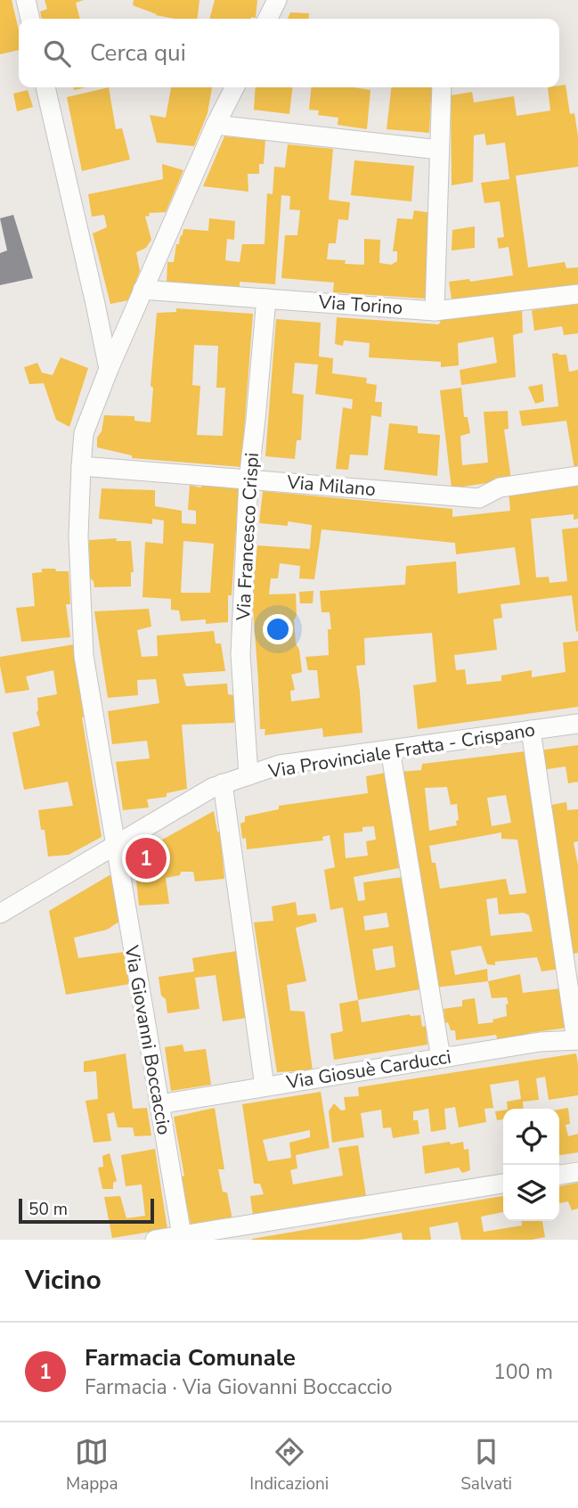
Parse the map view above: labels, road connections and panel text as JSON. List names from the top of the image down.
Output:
{
  "streets": {
    "street": [
      "Via Torino",
      "Via Milano",
      "Via Francesco Crispi",
      "Via Provinciale Fratta - Crispano",
      "Via Giovanni Boccaccio",
      "Via Giosuè Carducci"
    ]
  },
  "crossings": [
    ["Via Torino", "Via Francesco Crispi"],
    ["Via Torino", "Via Giovanni Boccaccio"],
    ["Via Milano", "Via Francesco Crispi"],
    ["Via Milano", "Via Giovanni Boccaccio"],
    ["Via Francesco Crispi", "Via Provinciale Fratta - Crispano"],
    ["Via Provinciale Fratta - Crispano", "Via Giovanni Boccaccio"],
    ["Via Giovanni Boccaccio", "Via Giosuè Carducci"]
  ],
  "scale_bar": "50 m",
  "page": {
    "search": "Cerca qui",
    "pins": "1",
    "scale": "50 m",
    "heading": "Vicino",
    "list": [
      {
        "mark": "1",
        "name": "Farmacia Comunale",
        "note": "Farmacia · Via Giovanni Boccaccio",
        "value": "100 m"
      }
    ],
    "nav": ["Mappa", "Indicazioni", "Salvati"]
  }
}
